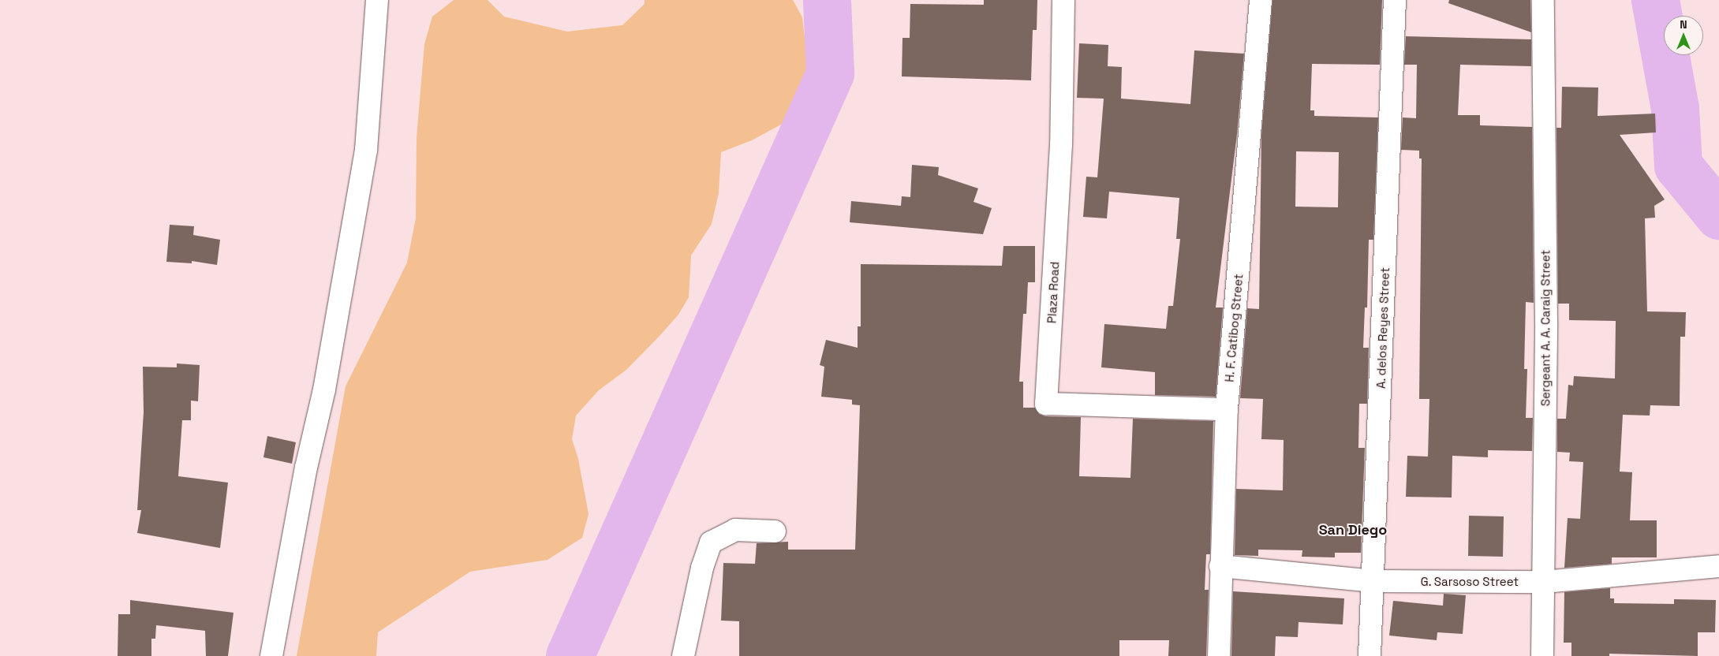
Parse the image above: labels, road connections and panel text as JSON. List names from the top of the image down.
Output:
{
  "streets": {
    "street": [
      "Plaza Road",
      "H. F. Catibog Street",
      "A. delos Reyes Street",
      "Sergeant A. A. Caraig Street",
      "G. Sarsoso Street"
    ]
  },
  "crossings": [
    ["Plaza Road", "H. F. Catibog Street"],
    ["H. F. Catibog Street", "G. Sarsoso Street"],
    ["A. delos Reyes Street", "G. Sarsoso Street"],
    ["Sergeant A. A. Caraig Street", "G. Sarsoso Street"]
  ],
  "districts": ["San Diego"],
  "north": "top"
}
